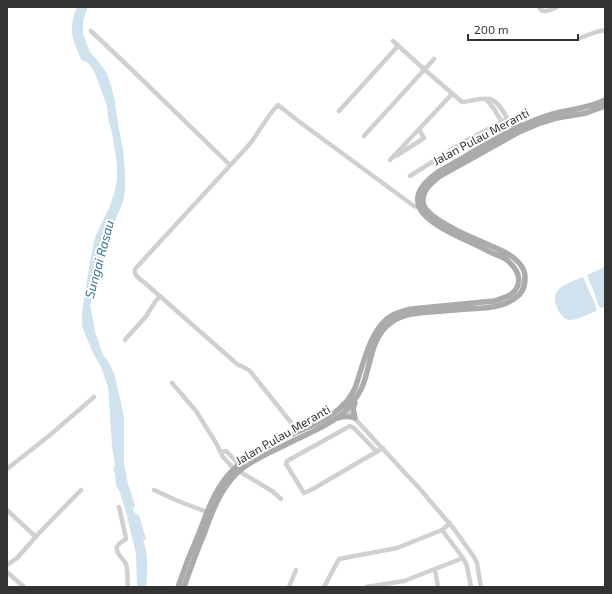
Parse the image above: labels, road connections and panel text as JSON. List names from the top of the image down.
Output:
{
  "streets": {
    "main road": ["Jalan Pulau Meranti"]
  },
  "water": ["Sungai Rasau"],
  "scale_bar": "200 m"
}
